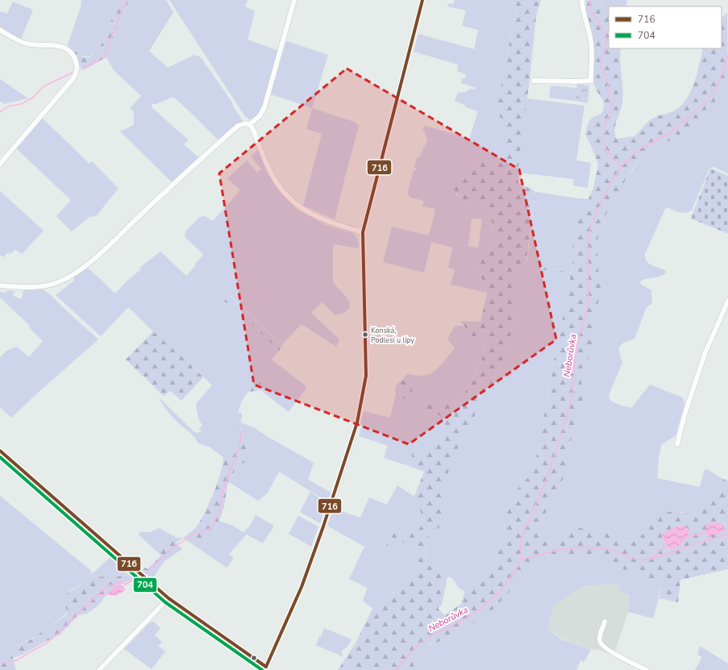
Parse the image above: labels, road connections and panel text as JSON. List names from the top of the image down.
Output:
{
  "water": ["Neborůvka"],
  "places": ["Konská, Podlesí u lípy"],
  "lines": ["transit line 716", "transit line 704"],
  "legend": ["716", "704"]
}
